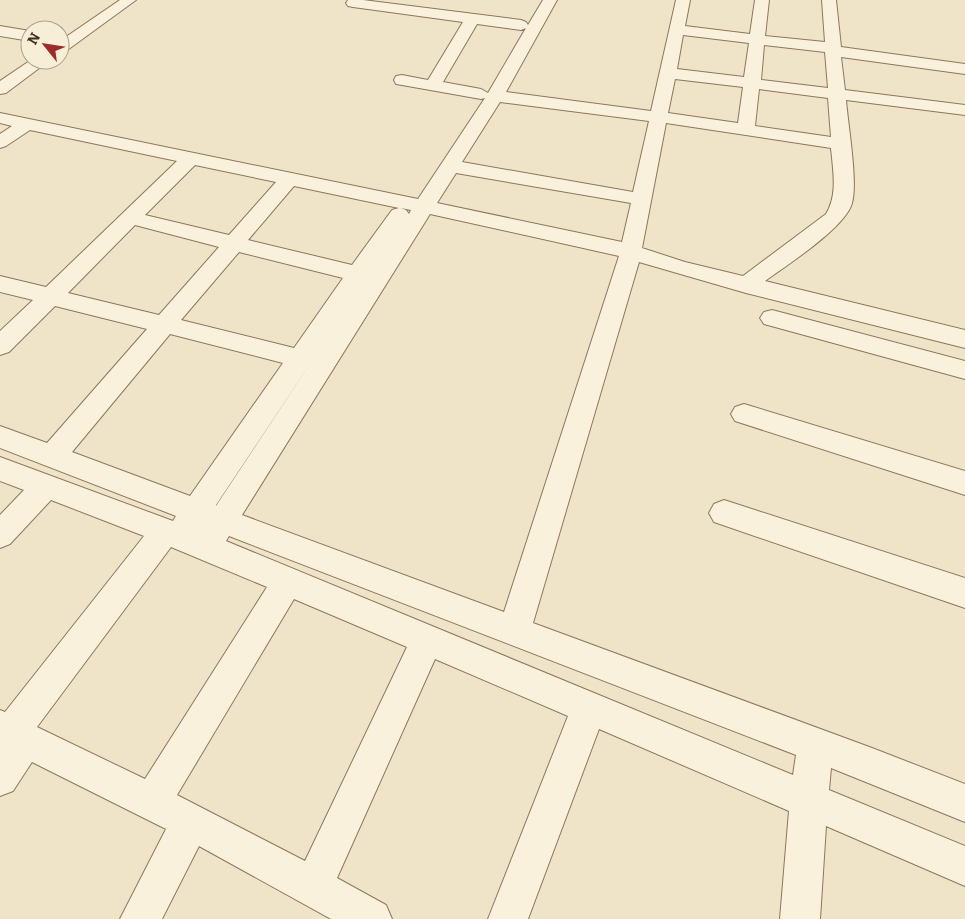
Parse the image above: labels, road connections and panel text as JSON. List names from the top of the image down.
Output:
{
  "north": "top left"
}
